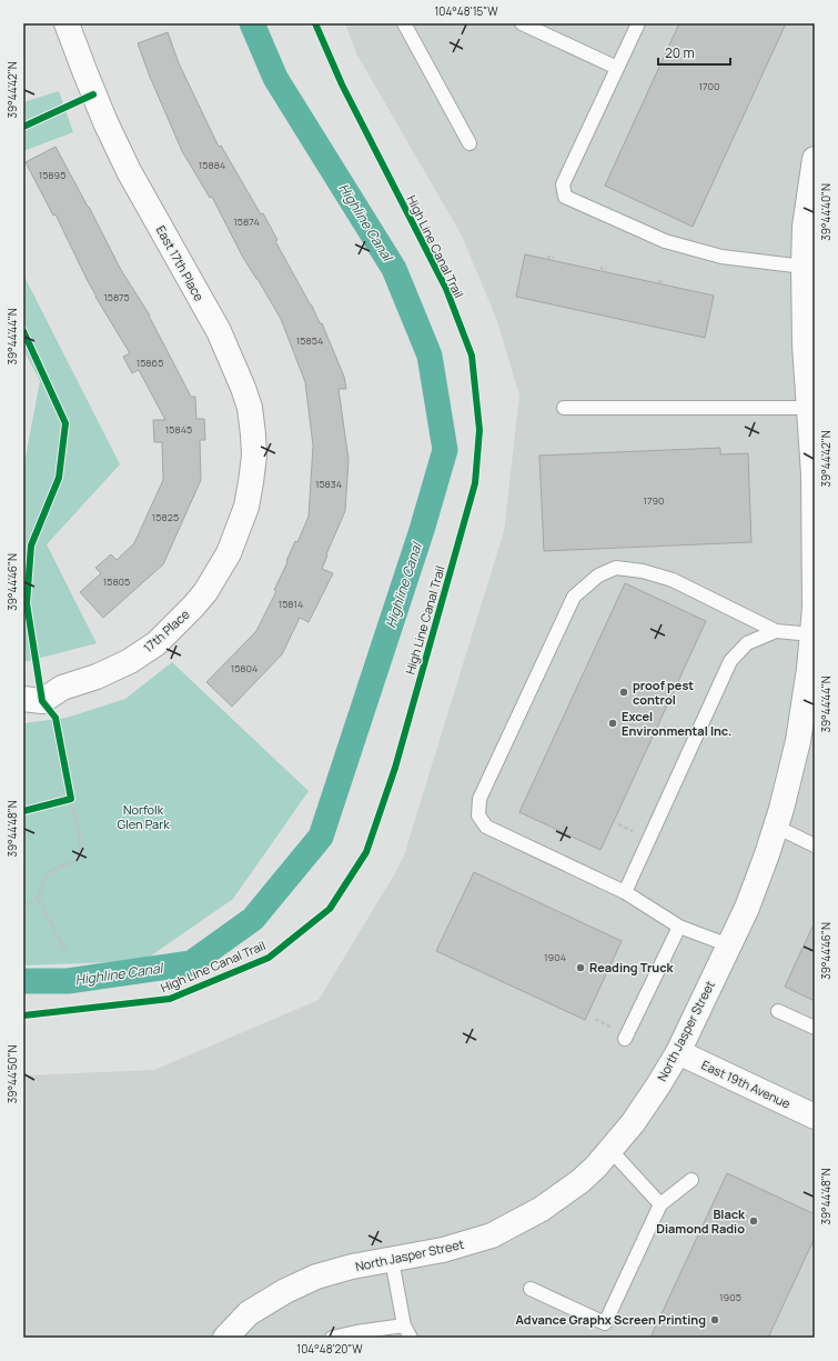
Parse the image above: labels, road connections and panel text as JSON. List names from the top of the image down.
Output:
{
  "streets": {
    "street": [
      "East 17th Place",
      "17th Place",
      "North Jasper Street",
      "East 19th Avenue"
    ],
    "cycle path": ["High Line Canal Trail"]
  },
  "crossings": [
    ["East 17th Place", "17th Place"],
    ["North Jasper Street", "East 19th Avenue"]
  ],
  "water": ["Highline Canal"],
  "parks": ["Norfolk Glen Park"],
  "places": [
    "proof pest control",
    "Excel Environmental Inc.",
    "Reading Truck",
    "Black Diamond Radio",
    "Advance Graphx Screen Printing"
  ],
  "house_numbers": [
    "1700",
    "15884",
    "15895",
    "15874",
    "15875",
    "15854",
    "15865",
    "15845",
    "15834",
    "1790",
    "15825",
    "15805",
    "15814",
    "15804",
    "1904",
    "1905"
  ],
  "scale_bar": "20 m",
  "coordinates": [
    "104°48'15\"W",
    "39°44'42\"N",
    "39°44'40\"N",
    "39°44'44\"N",
    "39°44'46\"N",
    "39°44'48\"N",
    "39°44'50\"N",
    "104°48'20\"W"
  ]
}
